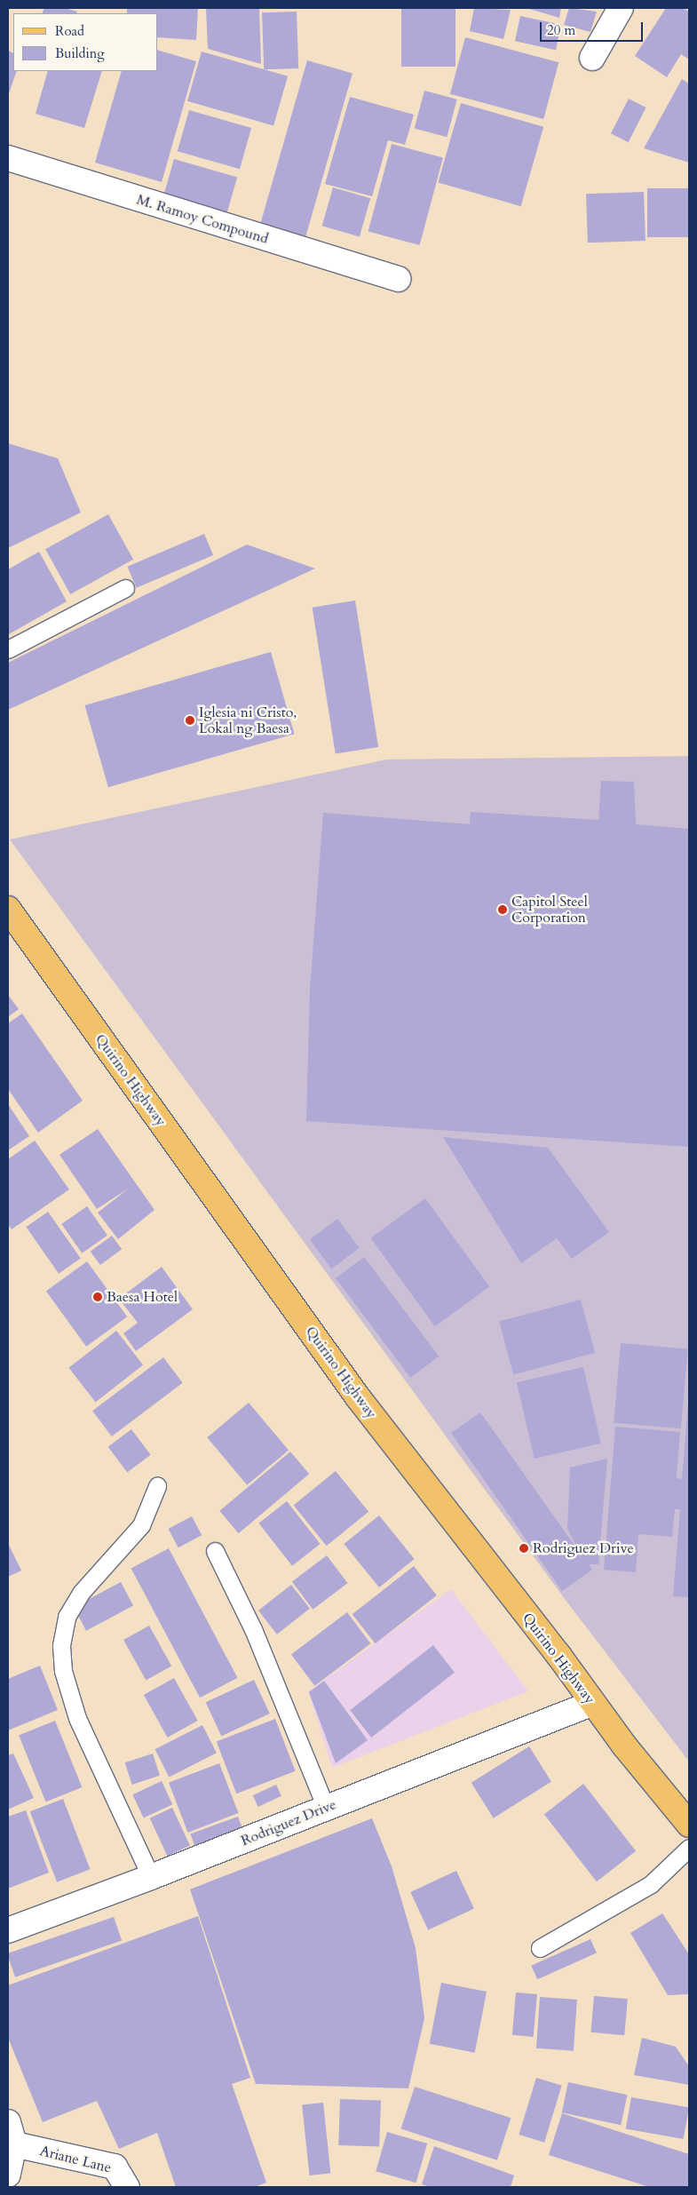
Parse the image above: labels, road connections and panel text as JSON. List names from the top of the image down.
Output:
{
  "streets": {
    "main road": ["Quirino Highway"],
    "street": ["M. Ramoy Compound", "Rodriguez Drive", "Ariane Lane"]
  },
  "crossings": [
    ["Quirino Highway", "Rodriguez Drive"]
  ],
  "places": [
    "Iglesia ni Cristo, Lokal ng Baesa",
    "Capitol Steel Corporation",
    "Baesa Hotel",
    "Rodriguez Drive"
  ],
  "legend": ["Road", "Building"],
  "scale_bar": "20 m"
}
